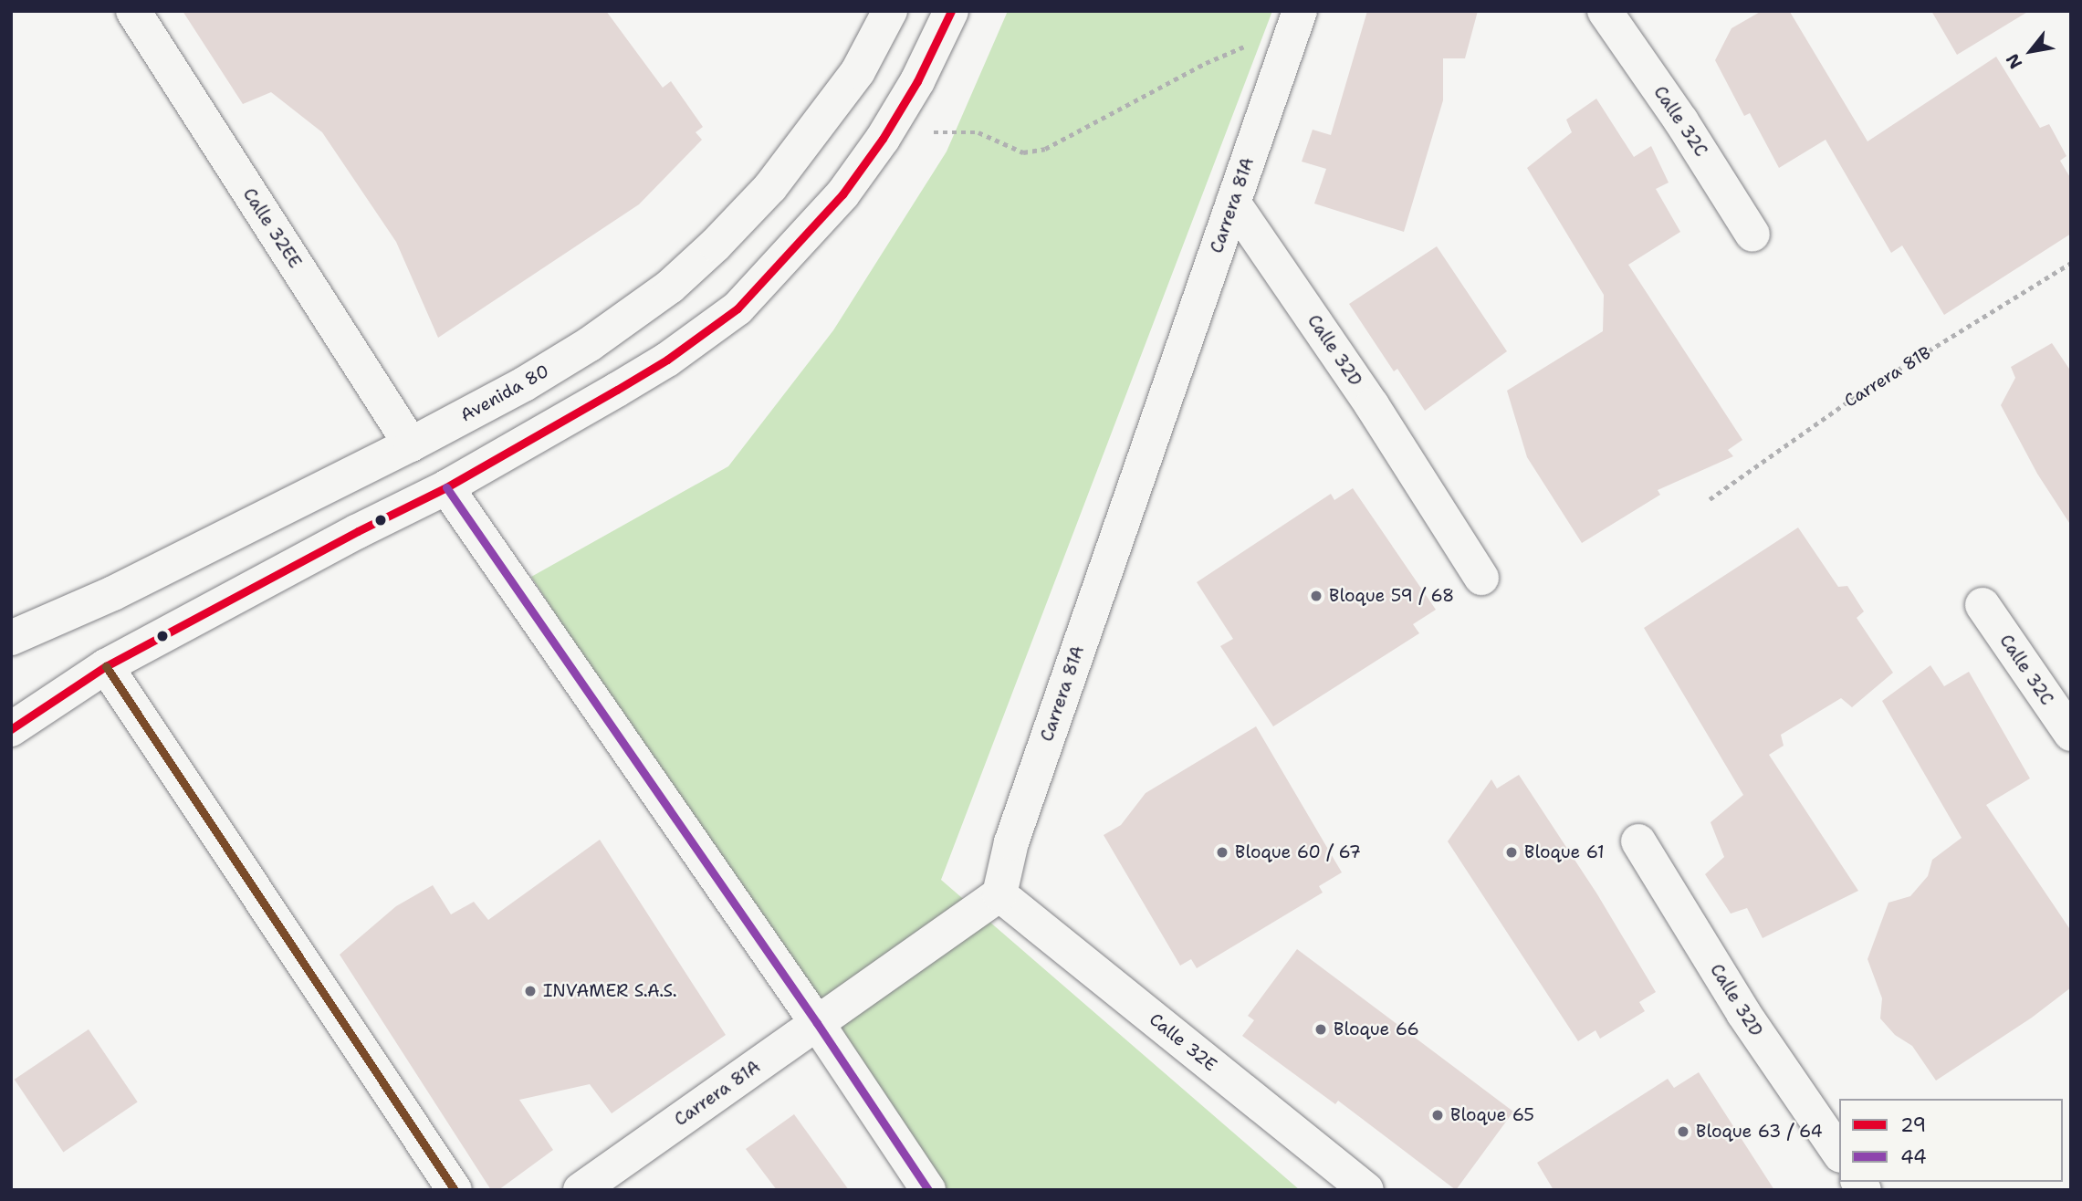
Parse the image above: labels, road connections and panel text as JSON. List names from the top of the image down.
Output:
{
  "streets": {
    "street": [
      "Calle 32C",
      "Carrera 81A",
      "Calle 32EE",
      "Calle 32D",
      "Avenida 80",
      "Calle 32E"
    ],
    "path": ["Carrera 81B"]
  },
  "crossings": [
    ["Carrera 81A", "Calle 32D"],
    ["Carrera 81A", "Calle 32E"],
    ["Calle 32EE", "Avenida 80"]
  ],
  "places": [
    "Bloque 59 / 68",
    "Bloque 60 / 67",
    "Bloque 61",
    "INVAMER S.A.S.",
    "Bloque 66",
    "Bloque 65",
    "Bloque 63 / 64"
  ],
  "lines": ["transit line 29", "transit line 44"],
  "legend": ["29", "44"],
  "north": "bottom left"
}
